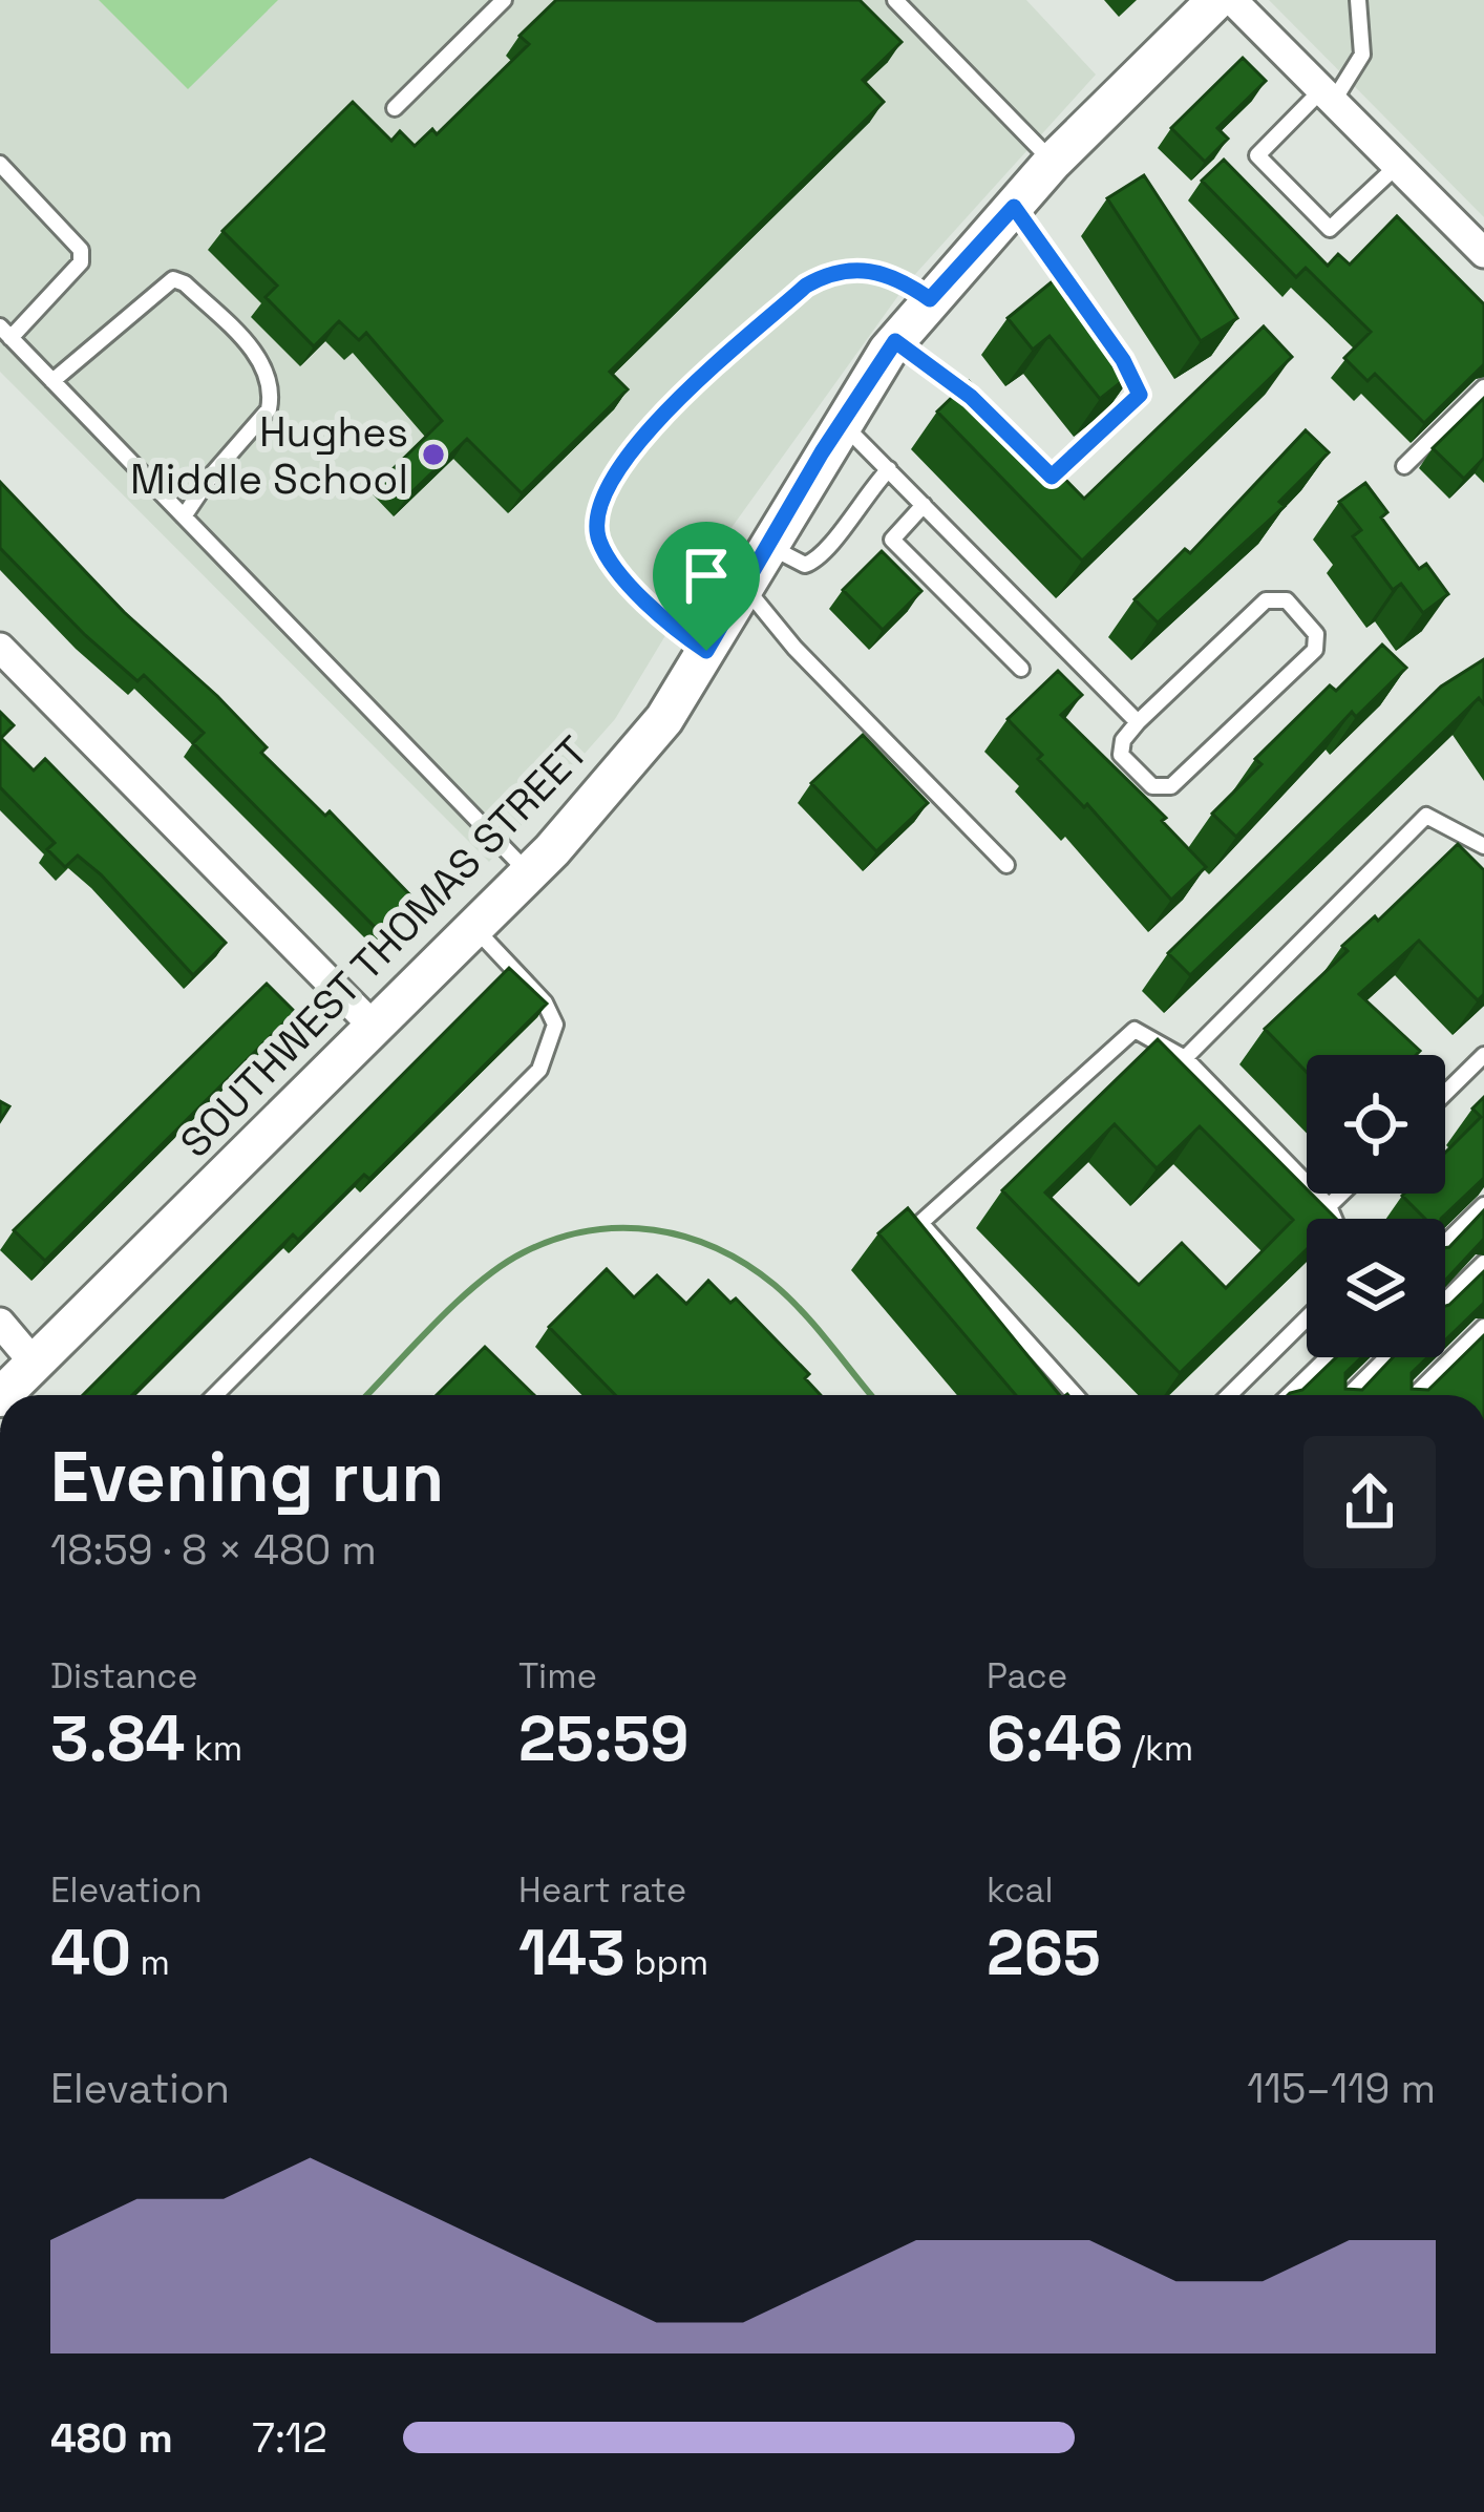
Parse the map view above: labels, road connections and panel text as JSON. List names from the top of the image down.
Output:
{
  "streets": {
    "street": ["SOUTHWEST THOMAS STREET"]
  },
  "places": ["Hughes Middle School"],
  "page": {
    "heading": ["Evening run", "18:59 · 8 × 480 m"],
    "stats": [
      ["Distance", "3.84 km"],
      ["Time", "25:59"],
      ["Pace", "6:46 /km"],
      ["Elevation", "40 m"],
      ["Heart rate", "143 bpm"],
      ["kcal", "265"]
    ],
    "chart": ["Elevation", "115–119 m"],
    "list": [
      {
        "name": "480 m",
        "note": "7:12"
      }
    ]
  }
}
